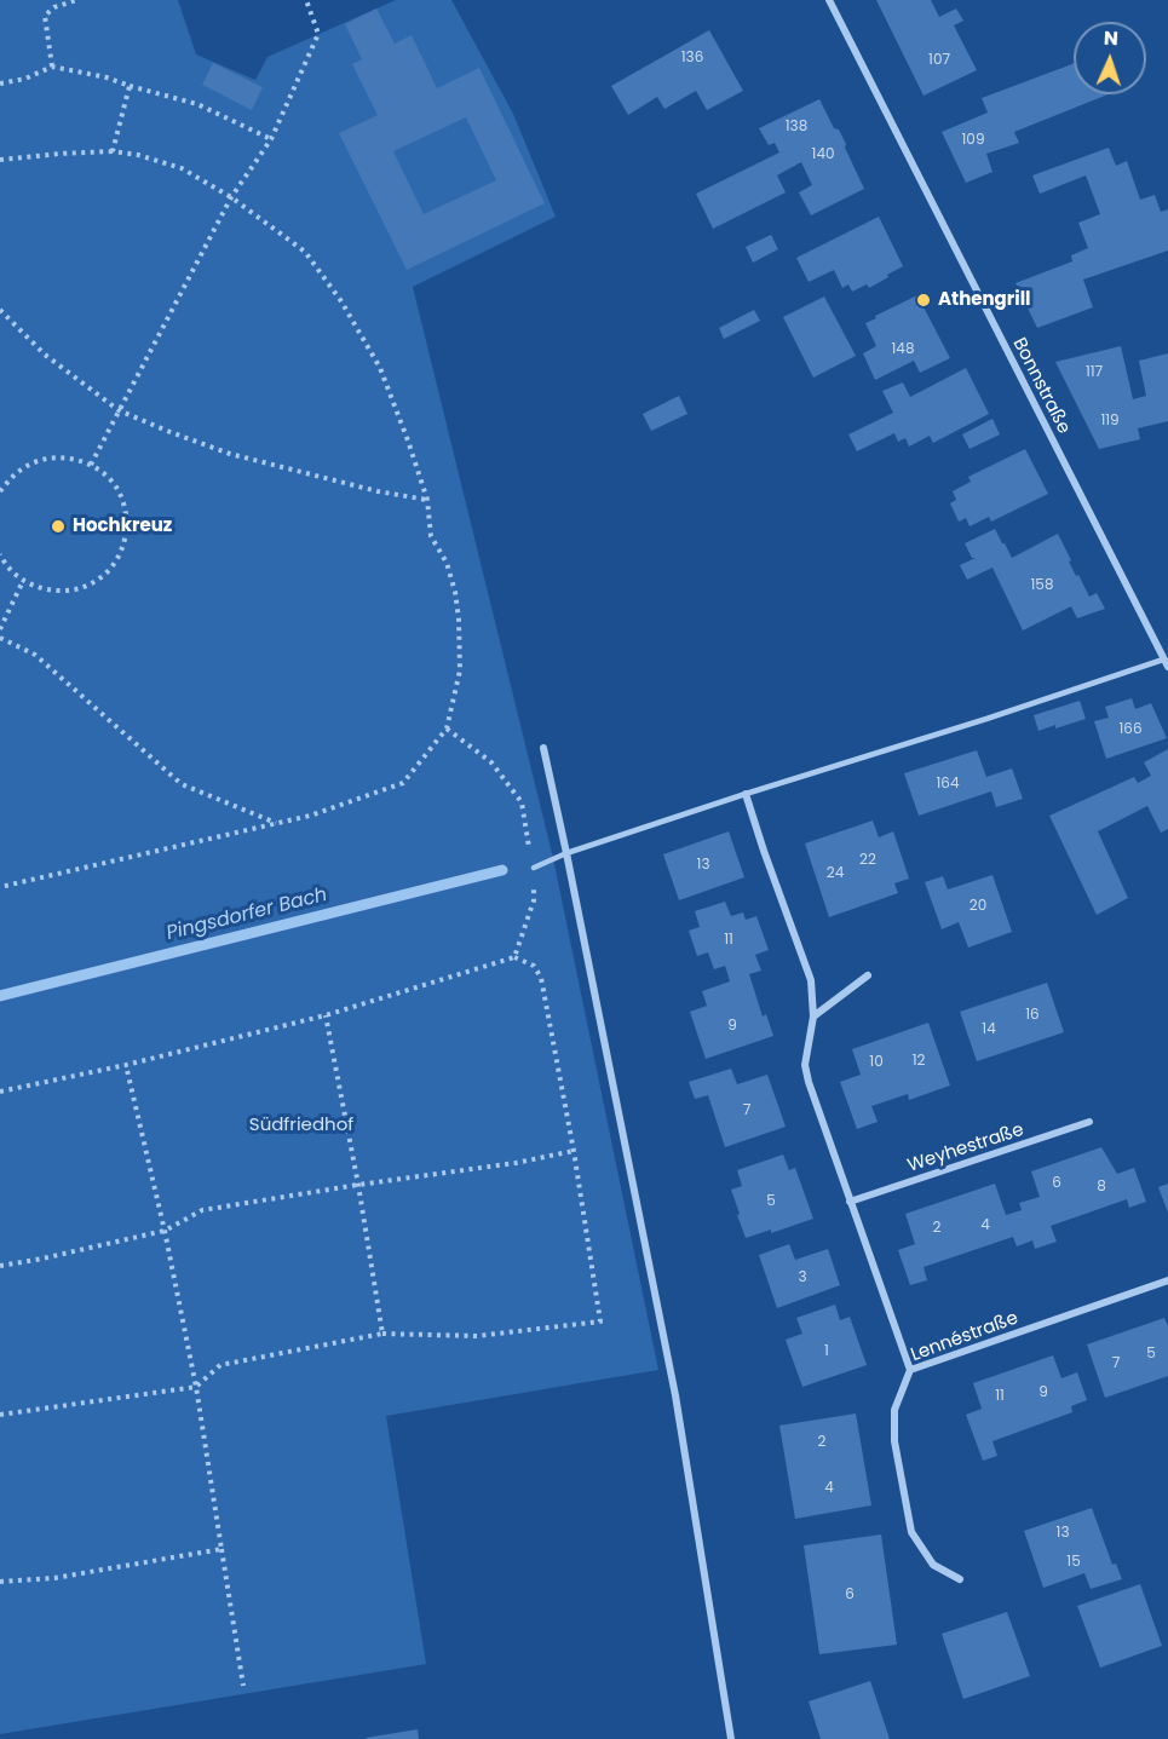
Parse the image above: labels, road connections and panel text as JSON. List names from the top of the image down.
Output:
{
  "streets": {
    "street": ["Bonnstraße", "Weyhestraße", "Lennéstraße"]
  },
  "water": ["Pingsdorfer Bach"],
  "parks": ["Südfriedhof"],
  "places": ["Athengrill", "Hochkreuz"],
  "house_numbers": [
    "136",
    "107",
    "138",
    "109",
    "140",
    "148",
    "117",
    "119",
    "158",
    "166",
    "164",
    "22",
    "13",
    "24",
    "20",
    "11",
    "16",
    "9",
    "14",
    "12",
    "10",
    "7",
    "6",
    "8",
    "5",
    "4",
    "2",
    "3",
    "1",
    "5",
    "7",
    "9",
    "11",
    "2",
    "4",
    "13",
    "15",
    "6"
  ],
  "north": "top"
}
